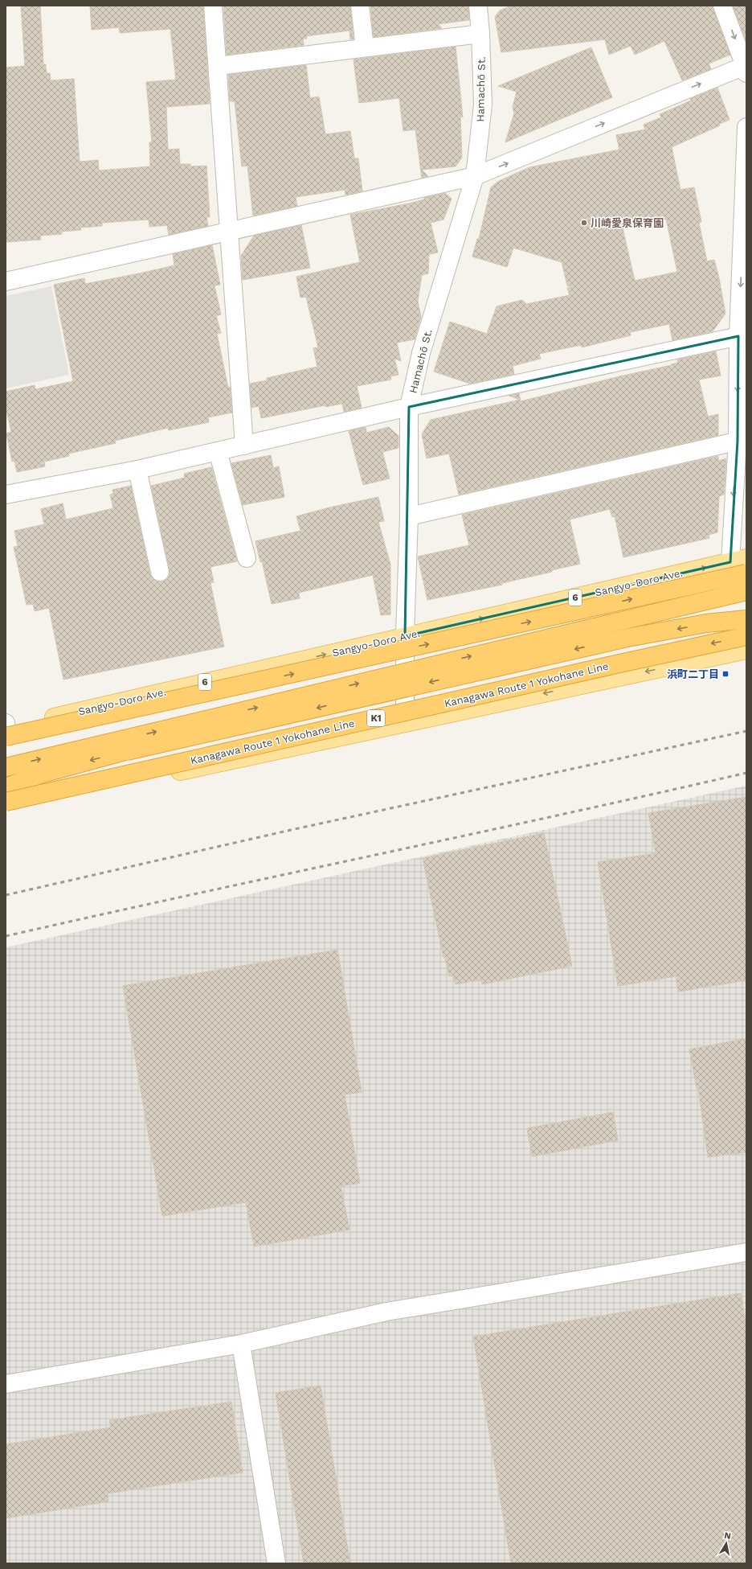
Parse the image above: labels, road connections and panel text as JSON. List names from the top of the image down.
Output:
{
  "streets": {
    "highway": ["Kanagawa Route 1 Yokohane Line", "K1"],
    "main road": ["Sangyo-Doro Ave.", "6"],
    "street": ["Hamachō St."]
  },
  "crossings": [
    ["Hamachō St.", "Sangyo-Doro Ave."]
  ],
  "places": {
    "other": ["川崎愛泉保育園"],
    "transit": ["浜町二丁目"]
  },
  "north": "top"
}
